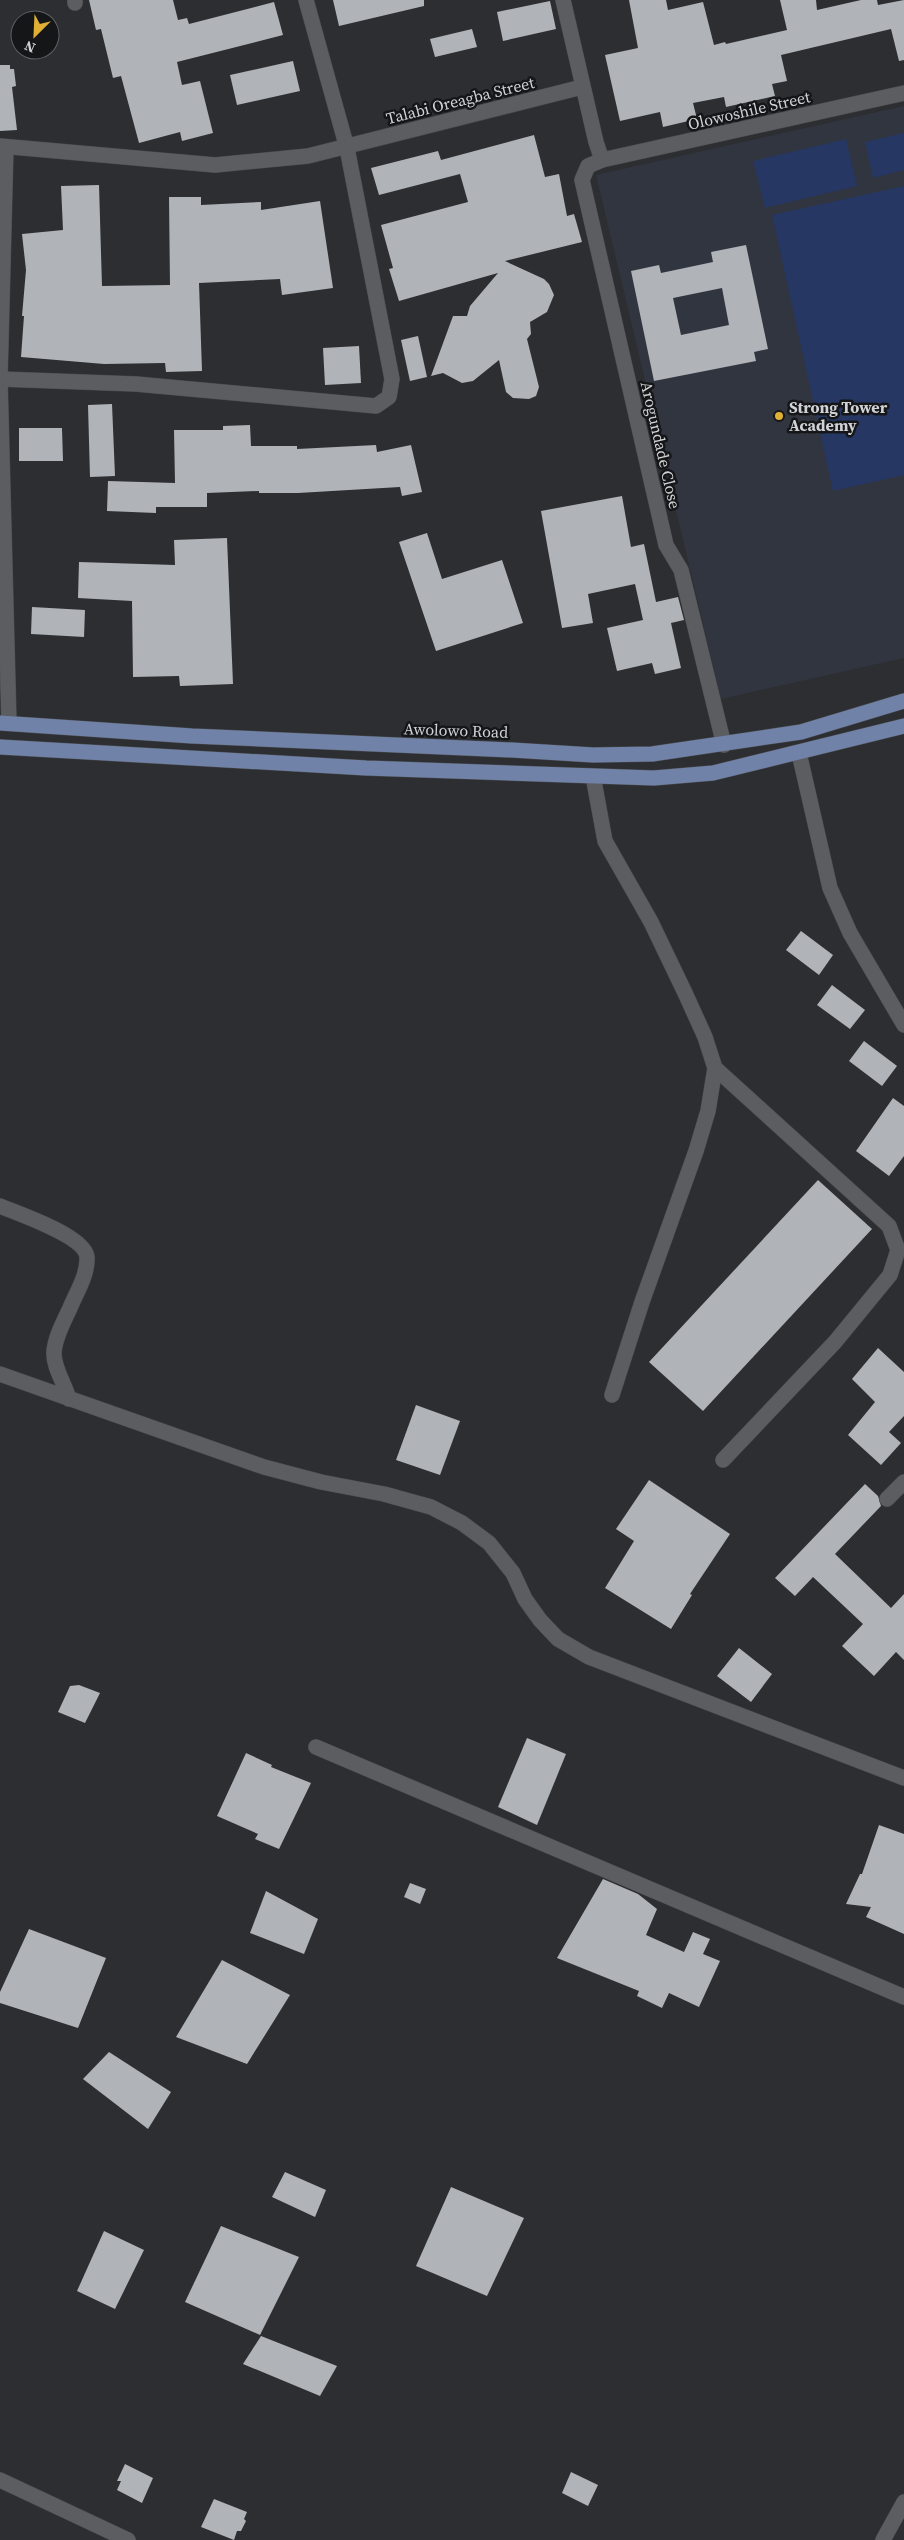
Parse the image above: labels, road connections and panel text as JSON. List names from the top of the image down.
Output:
{
  "streets": {
    "main road": ["Awolowo Road"],
    "street": ["Talabi Oreagba Street", "Olowoshile Street", "Arogundade Close"]
  },
  "crossings": [
    ["Olowoshile Street", "Arogundade Close"],
    ["Arogundade Close", "Awolowo Road"]
  ],
  "places": ["Strong Tower Academy"],
  "north": "bottom left"
}
